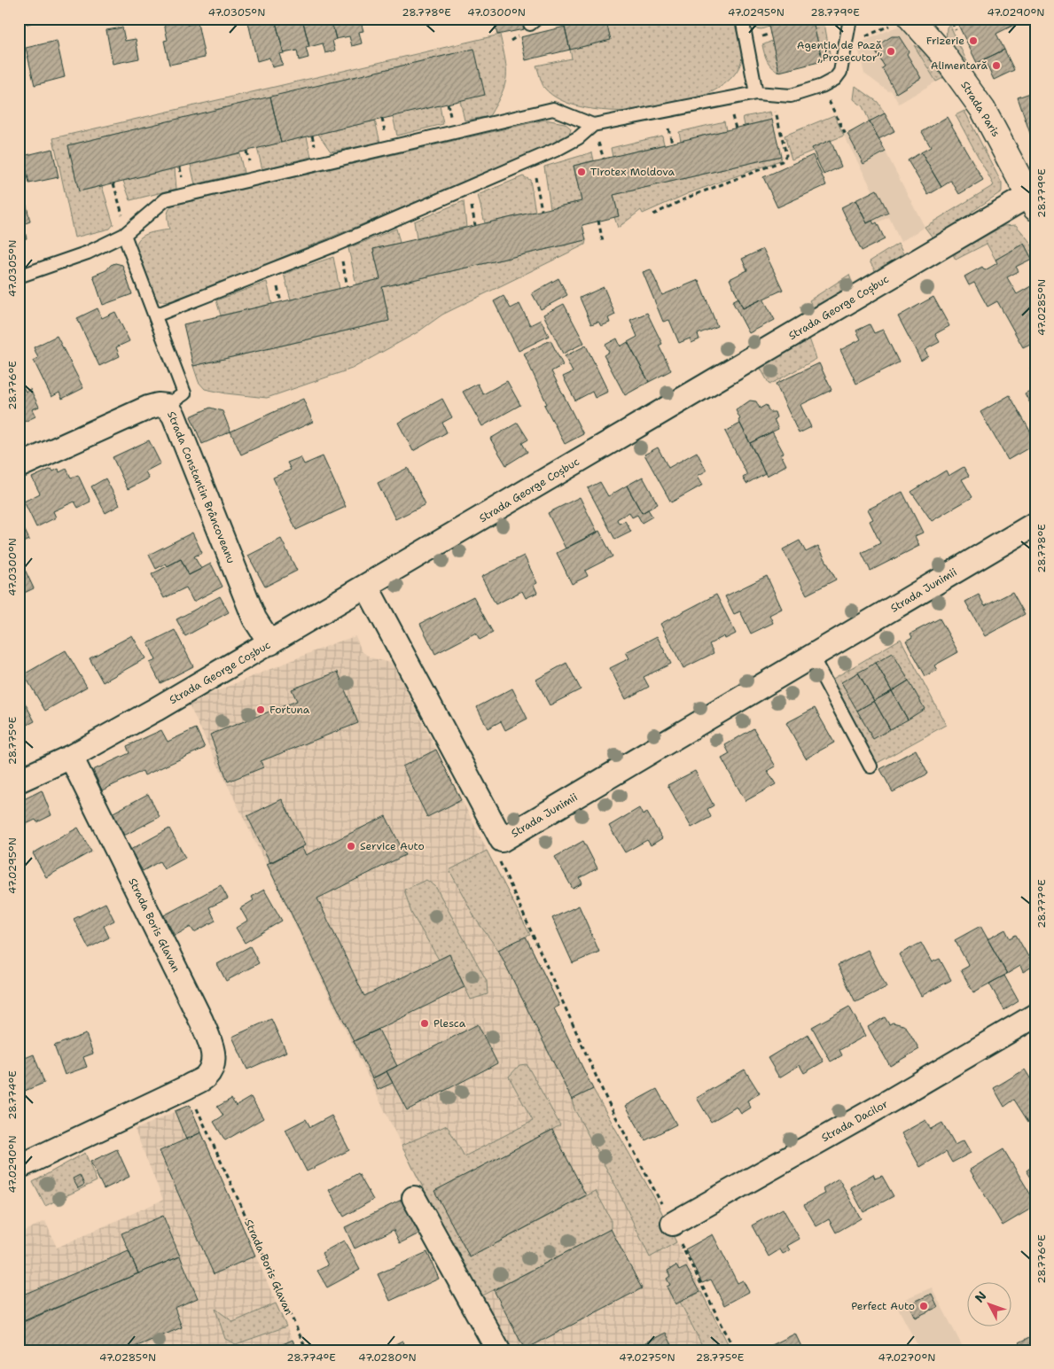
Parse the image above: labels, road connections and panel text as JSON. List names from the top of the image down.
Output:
{
  "streets": {
    "street": [
      "Strada Paris",
      "Strada George Coșbuc",
      "Strada Constantin Brâncoveanu",
      "Strada Junimii",
      "Strada Boris Glavan",
      "Strada Dacilor"
    ]
  },
  "crossings": [
    ["Strada Paris", "Strada George Coșbuc"],
    ["Strada George Coșbuc", "Strada Constantin Brâncoveanu"],
    ["Strada George Coșbuc", "Strada Junimii"],
    ["Strada George Coșbuc", "Strada Boris Glavan"]
  ],
  "places": [
    "Frizerie",
    "Agenția de Pază „Prosecutor”",
    "Alimentară",
    "Tirotex Moldova",
    "Fortuna",
    "Service Auto",
    "Plesca",
    "Perfect Auto"
  ],
  "north": "top left",
  "coordinates": [
    "47.0305°N",
    "28.778°E",
    "47.0300°N",
    "47.0295°N",
    "28.779°E",
    "47.0290°N",
    "47.0285°N",
    "28.776°E",
    "28.775°E",
    "28.777°E",
    "28.774°E",
    "47.0280°N",
    "47.0275°N",
    "47.0270°N"
  ]
}
